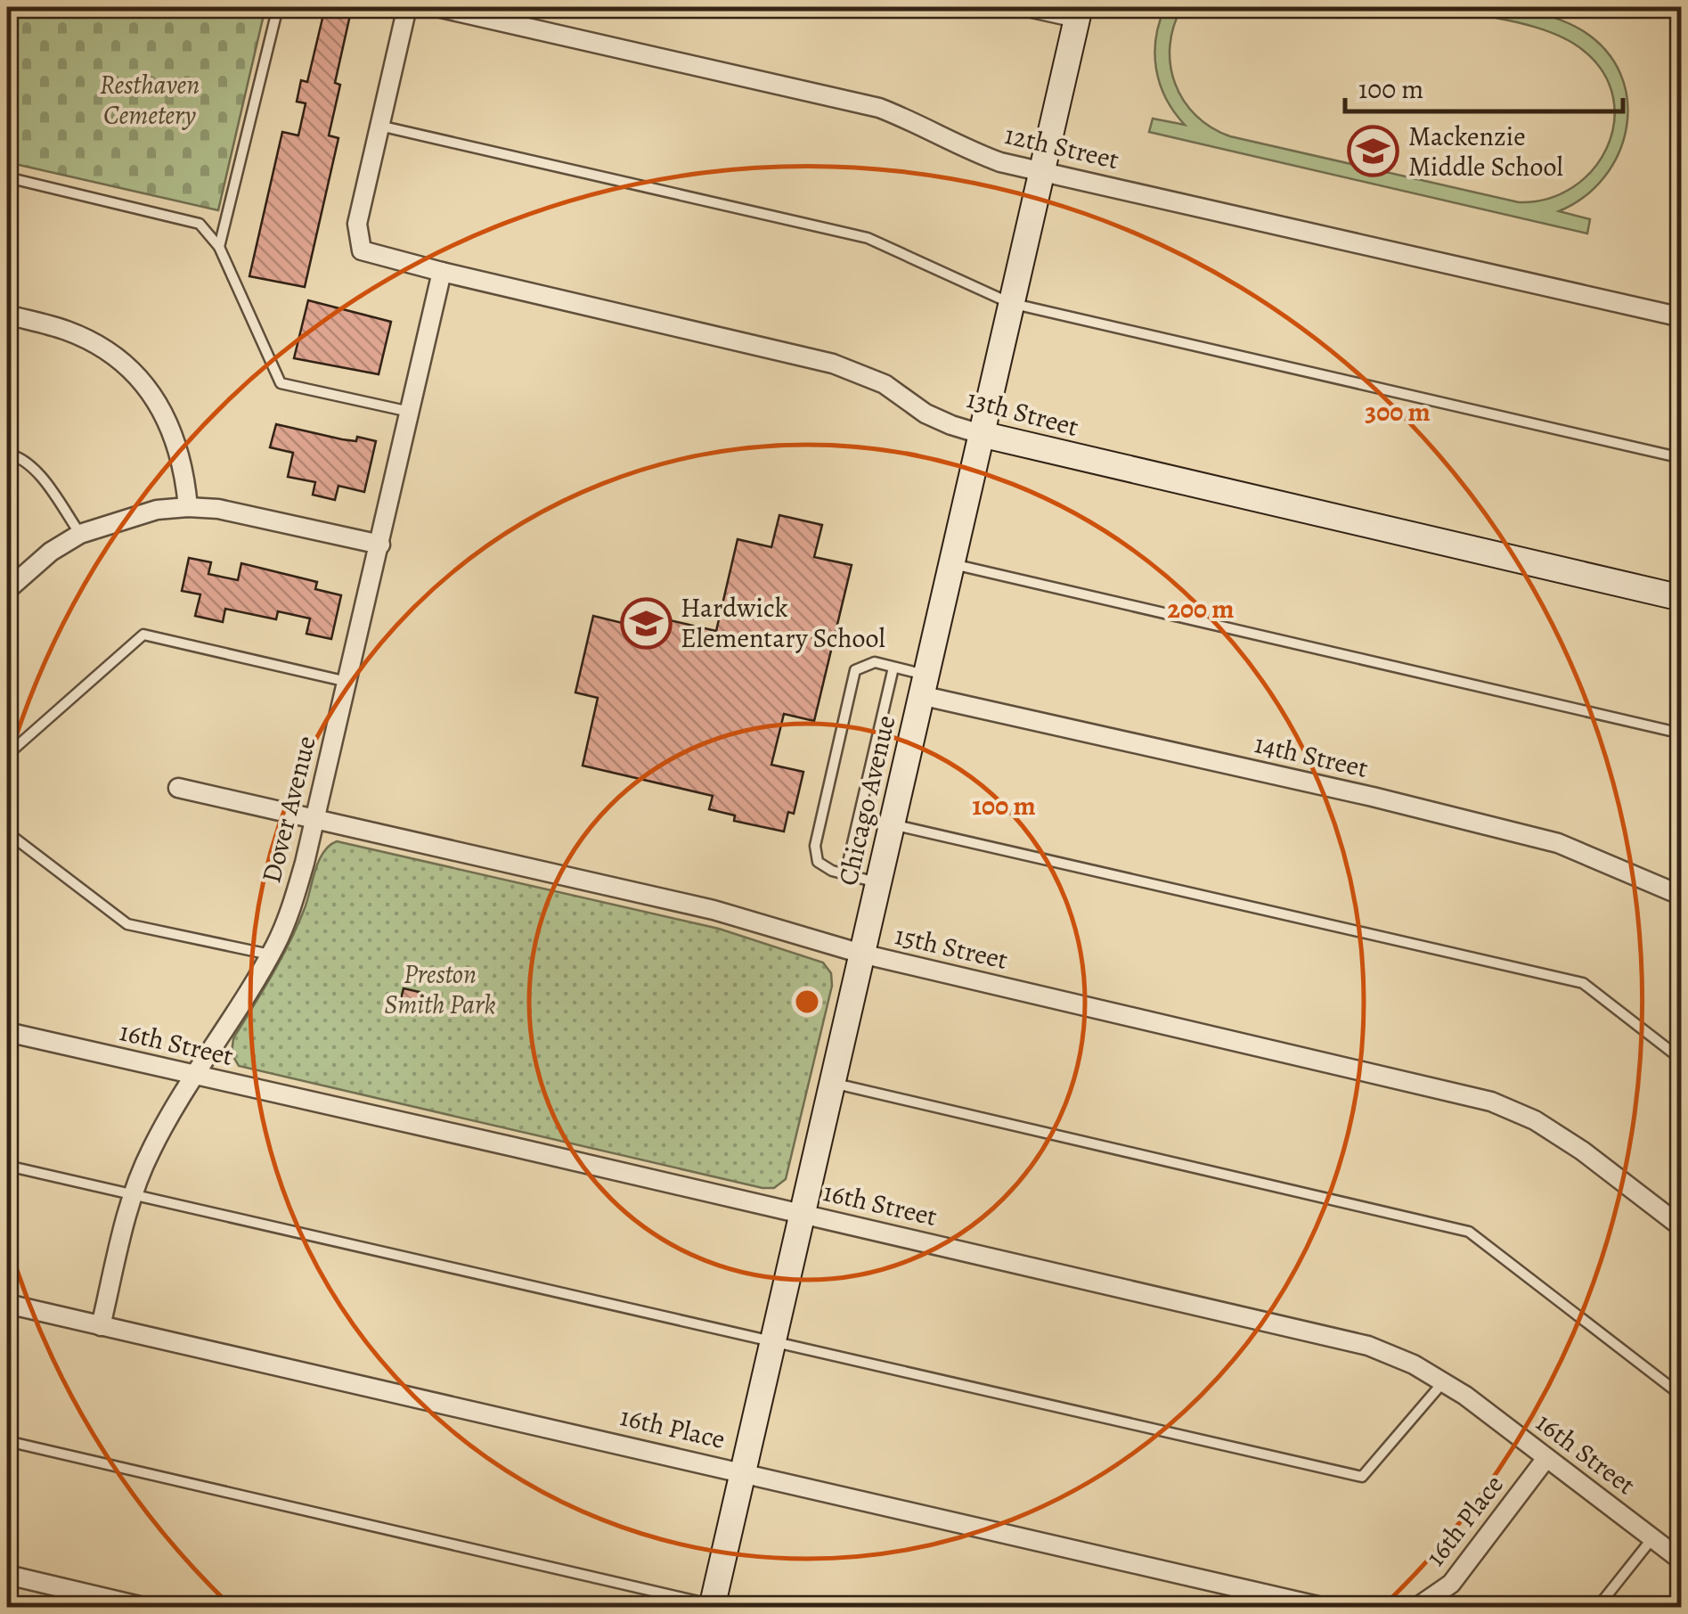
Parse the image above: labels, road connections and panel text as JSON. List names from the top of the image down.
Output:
{
  "streets": {
    "street": [
      "12th Street",
      "13th Street",
      "14th Street",
      "Chicago Avenue",
      "Dover Avenue",
      "15th Street",
      "16th Street",
      "16th Place"
    ]
  },
  "crossings": [
    ["12th Street", "Chicago Avenue"],
    ["13th Street", "Chicago Avenue"],
    ["13th Street", "Dover Avenue"],
    ["14th Street", "Chicago Avenue"],
    ["Chicago Avenue", "15th Street"],
    ["Chicago Avenue", "16th Street"],
    ["Chicago Avenue", "16th Place"],
    ["Dover Avenue", "15th Street"],
    ["Dover Avenue", "16th Street"],
    ["Dover Avenue", "16th Place"],
    ["16th Street", "16th Place"]
  ],
  "parks": ["Resthaven Cemetery", "Preston Smith Park"],
  "places": {
    "school or university": ["Mackenzie Middle School", "Hardwick Elementary School"]
  },
  "scale_bar": "100 m",
  "rings": ["300 m", "200 m", "100 m"]
}
